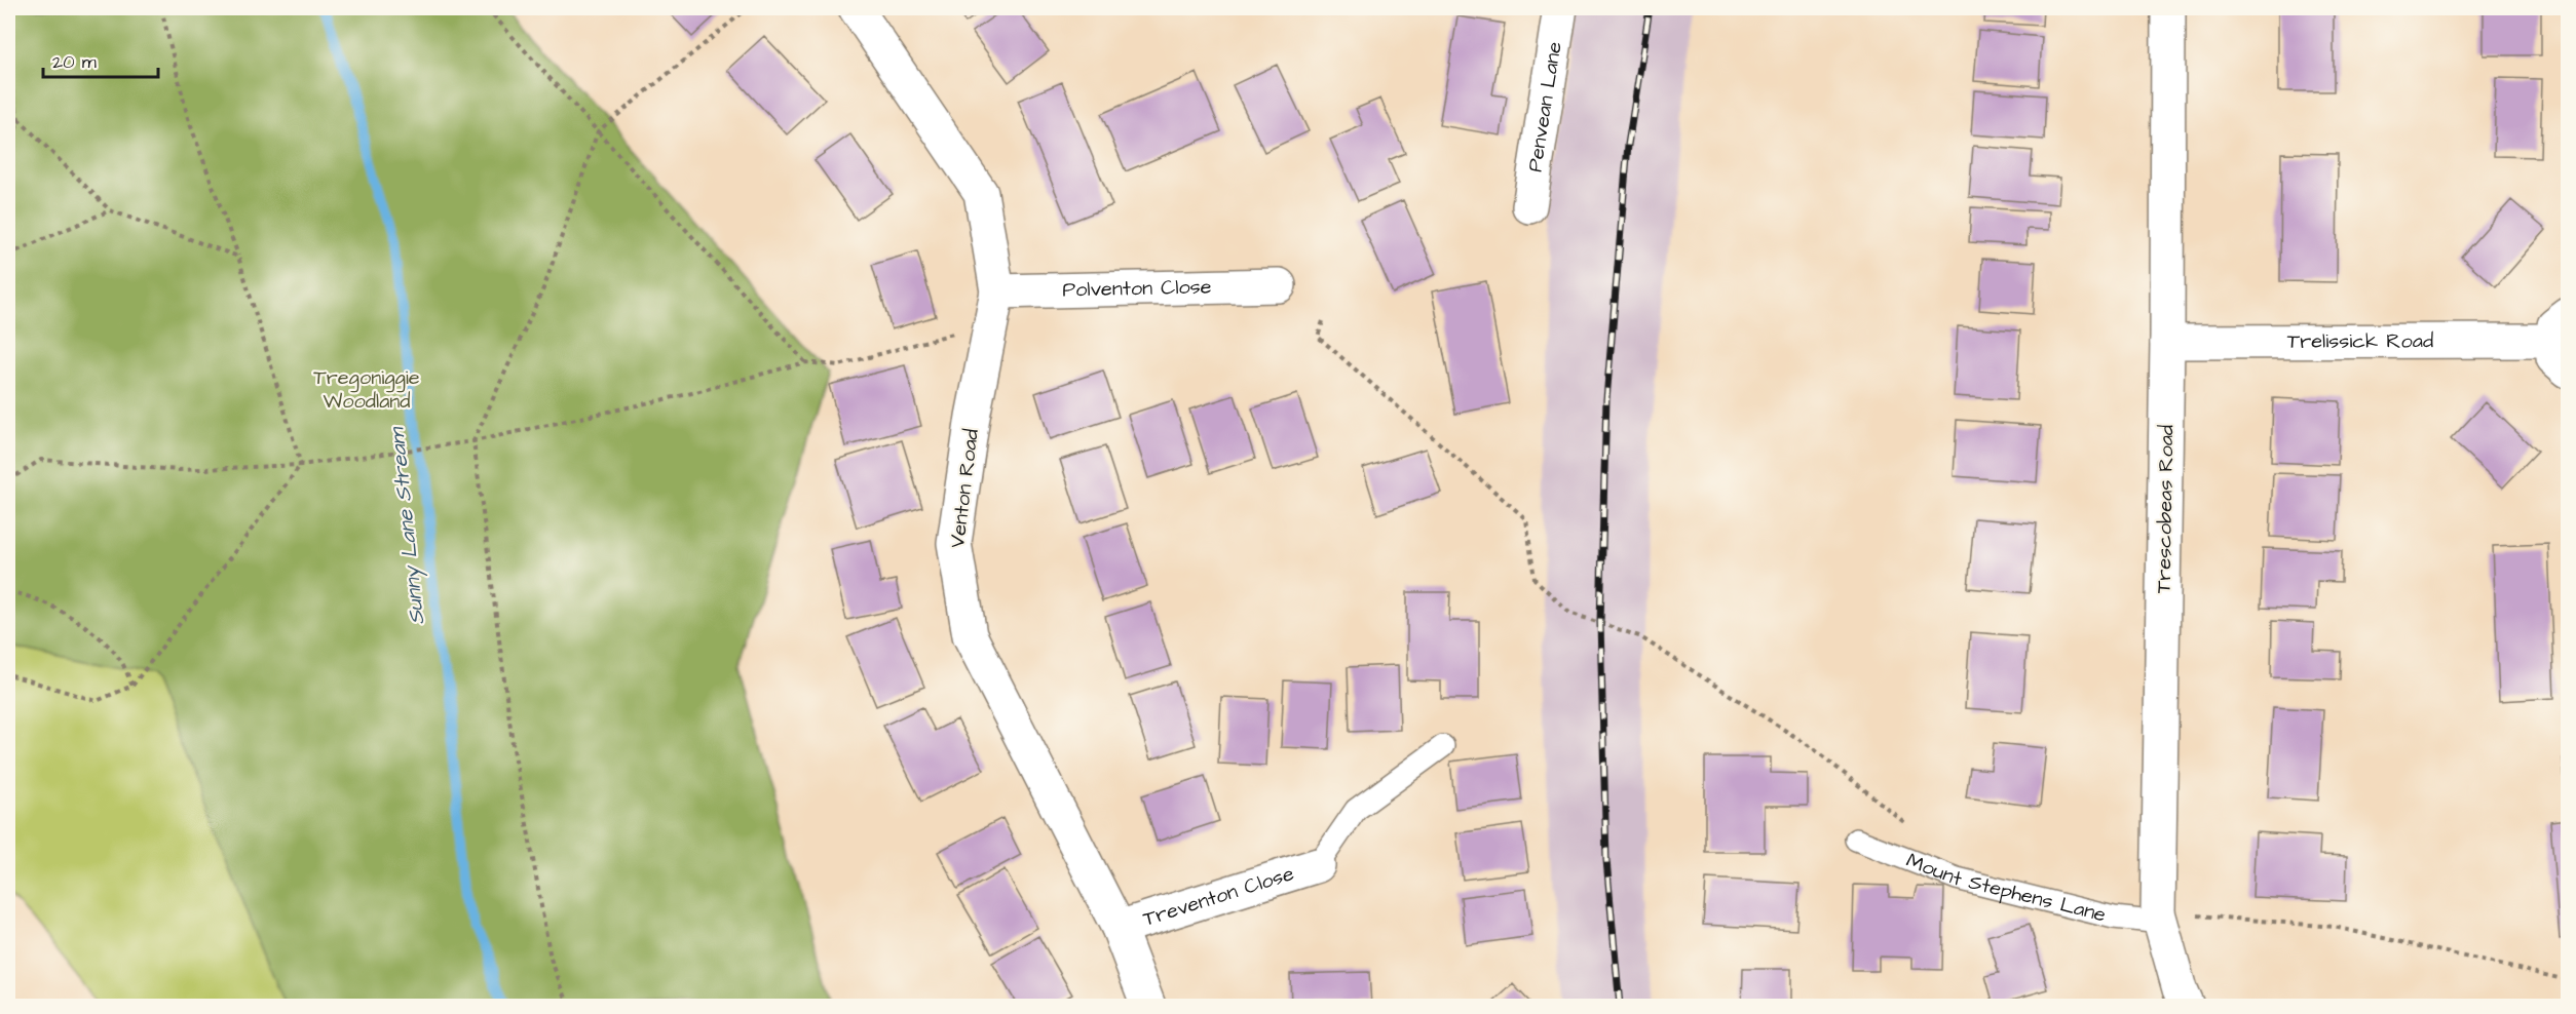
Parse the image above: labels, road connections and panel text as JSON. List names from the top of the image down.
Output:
{
  "streets": {
    "street": [
      "Penvean Lane",
      "Polventon Close",
      "Trelissick Road",
      "Venton Road",
      "Trescobeas Road",
      "Treventon Close"
    ],
    "lane": ["Mount Stephens Lane"]
  },
  "crossings": [
    ["Polventon Close", "Venton Road"],
    ["Trelissick Road", "Trescobeas Road"],
    ["Venton Road", "Treventon Close"],
    ["Trescobeas Road", "Mount Stephens Lane"]
  ],
  "water": ["Sunny Lane Stream"],
  "parks": ["Tregoniggie Woodland"],
  "scale_bar": "20 m"
}
